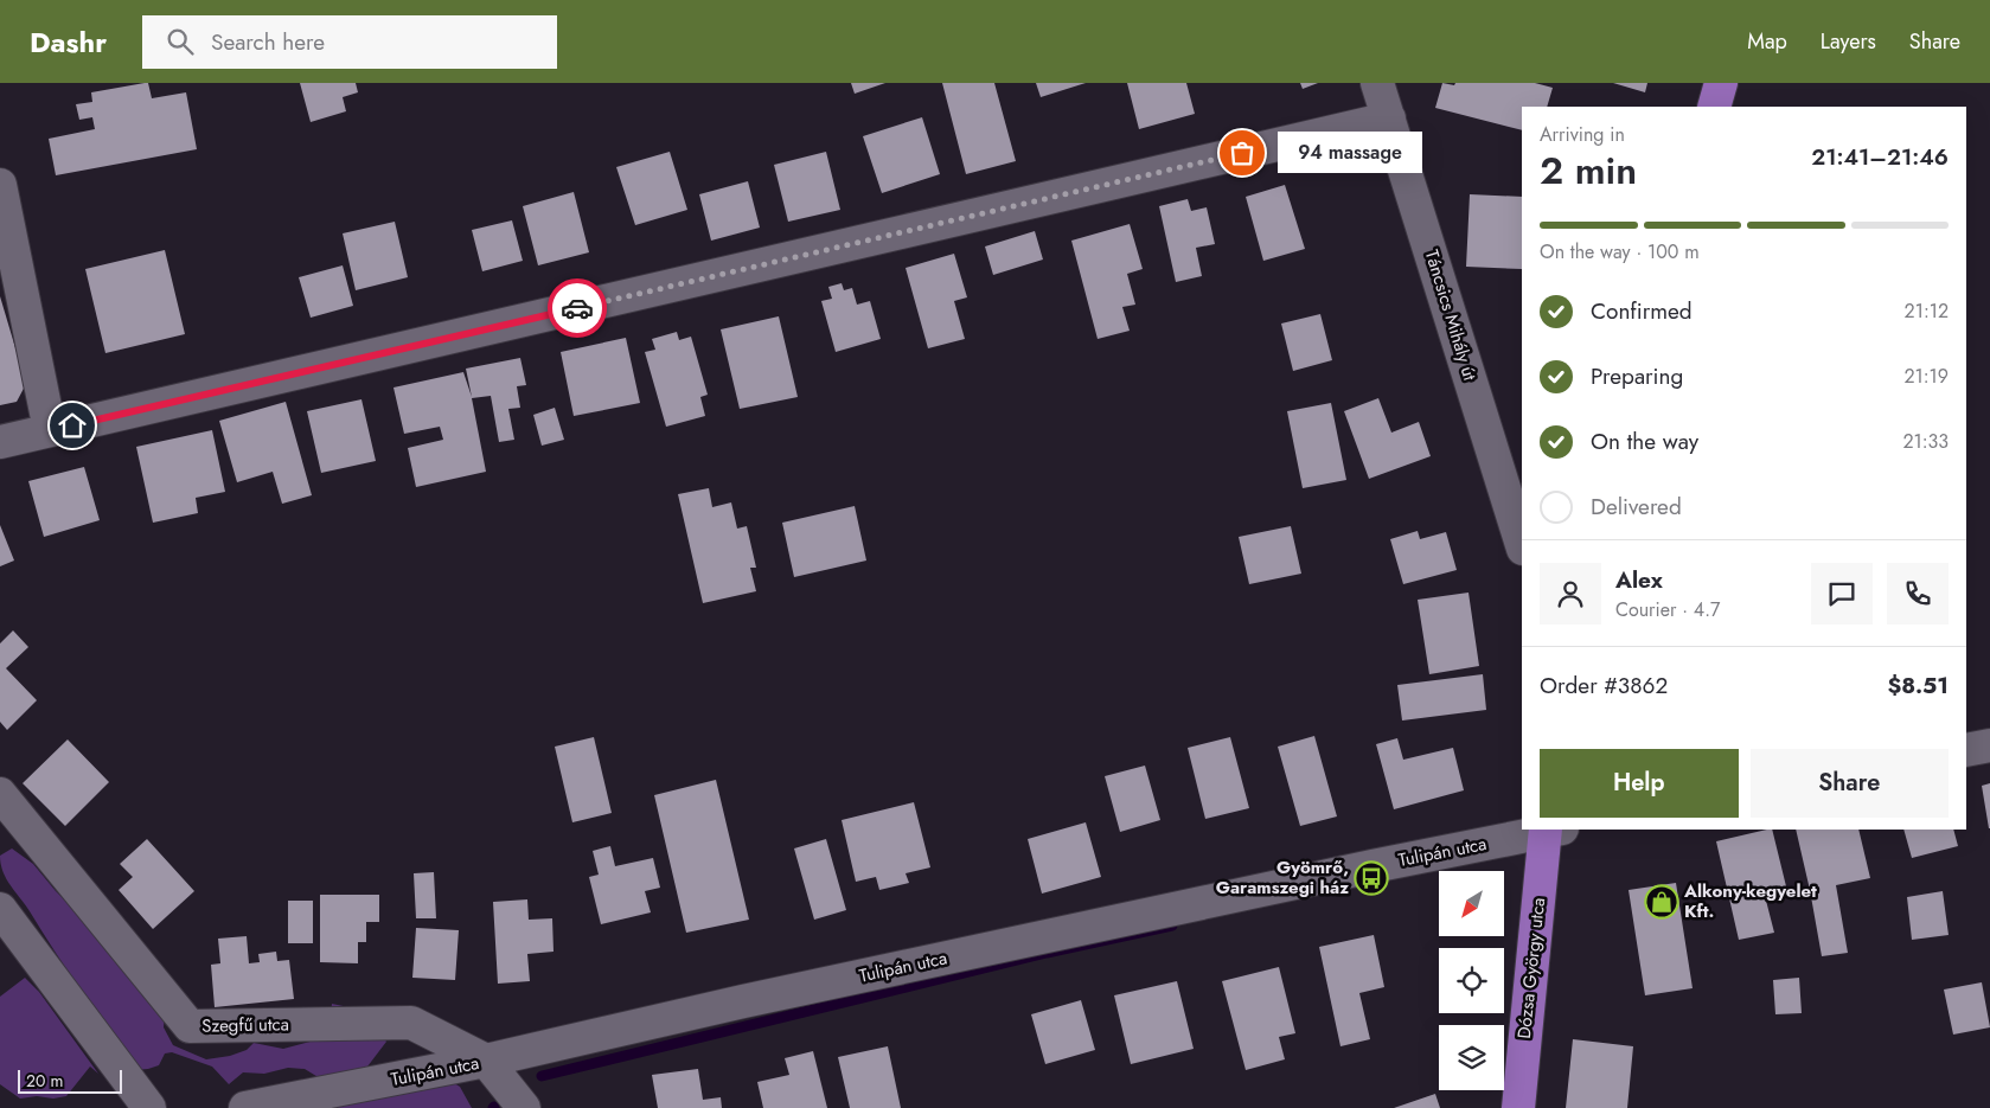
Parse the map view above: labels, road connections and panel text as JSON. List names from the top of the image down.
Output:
{
  "streets": {
    "main road": ["Dózsa György utca"],
    "street": ["Táncsics Mihály út", "Tulipán utca", "Szegfű utca"]
  },
  "crossings": [
    ["Tulipán utca", "Dózsa György utca"],
    ["Tulipán utca", "Szegfű utca"]
  ],
  "places": {
    "other": ["94 massage"],
    "bus stop": ["Gyömrő, Garamszegi ház"],
    "shop": ["Alkony-kegyelet Kft."]
  },
  "scale_bar": "20 m",
  "north": "bottom left",
  "page": {
    "header": "Dashr",
    "search": "Search here",
    "nav": ["Map", "Layers", "Share"],
    "heading": ["2 min", "Arriving in", "21:41–21:46"],
    "panel": [
      "Alex",
      "Courier · 4.7",
      "Order #3862",
      "$8.51"
    ],
    "bubble": "94 massage",
    "bar": "On the way · 100 m",
    "list": [
      ["Confirmed", "21:12"],
      ["Preparing", "21:19"],
      ["On the way", "21:33"],
      "Delivered"
    ],
    "buttons": ["Help", "Share"],
    "scale": "20 m"
  }
}
